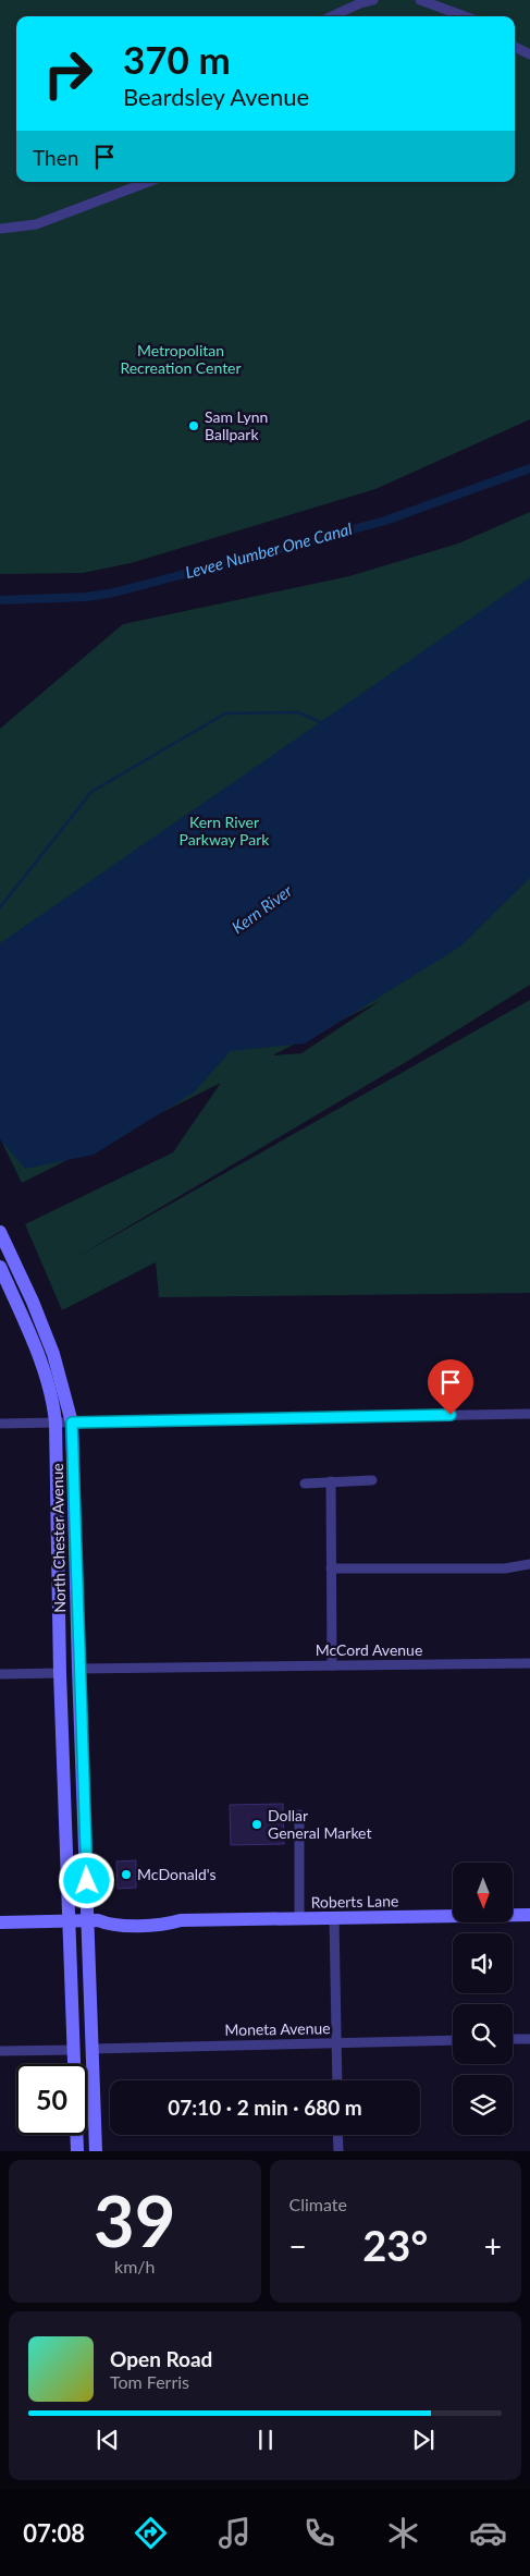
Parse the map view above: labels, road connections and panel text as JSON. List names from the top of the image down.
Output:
{
  "streets": {
    "main road": ["North Chester Avenue", "Roberts Lane"],
    "street": ["McCord Avenue", "Moneta Avenue"]
  },
  "crossings": [
    ["North Chester Avenue", "McCord Avenue"],
    ["North Chester Avenue", "Roberts Lane"],
    ["North Chester Avenue", "Moneta Avenue"]
  ],
  "water": ["Levee Number One Canal", "Kern River"],
  "parks": ["Metropolitan Recreation Center", "Kern River Parkway Park"],
  "places": ["Sam Lynn Ballpark", "Dollar General Market", "McDonald's"],
  "north": "bottom",
  "page": {
    "turn": ["370 m", "Beardsley Avenue"],
    "then": "Then",
    "limit": "50",
    "trip": "07:10 · 2 min · 680 m",
    "tile": [
      ["39", "km/h"],
      "Climate"
    ],
    "heat": ["−", "23°", "+"],
    "song": ["Open Road", "Tom Ferris"],
    "tabs": "07:08"
  }
}
